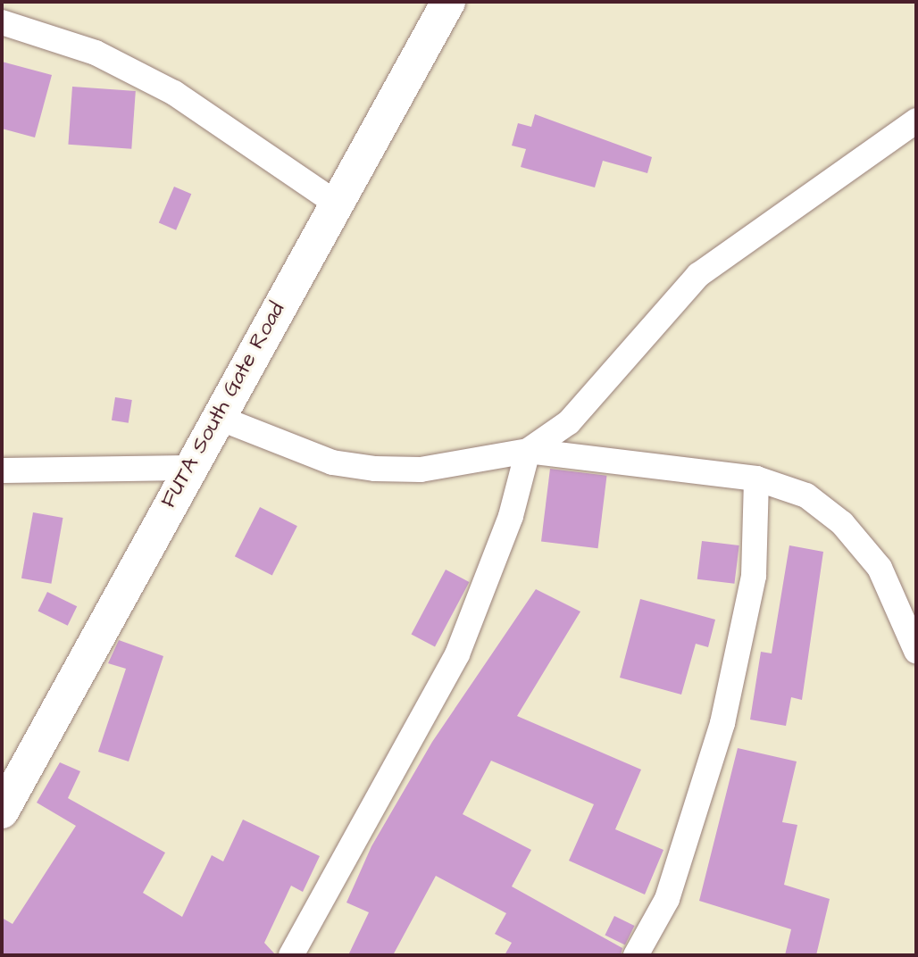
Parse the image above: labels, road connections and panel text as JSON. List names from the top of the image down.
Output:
{
  "streets": {
    "main road": ["FUTA South Gate Road"]
  }
}
